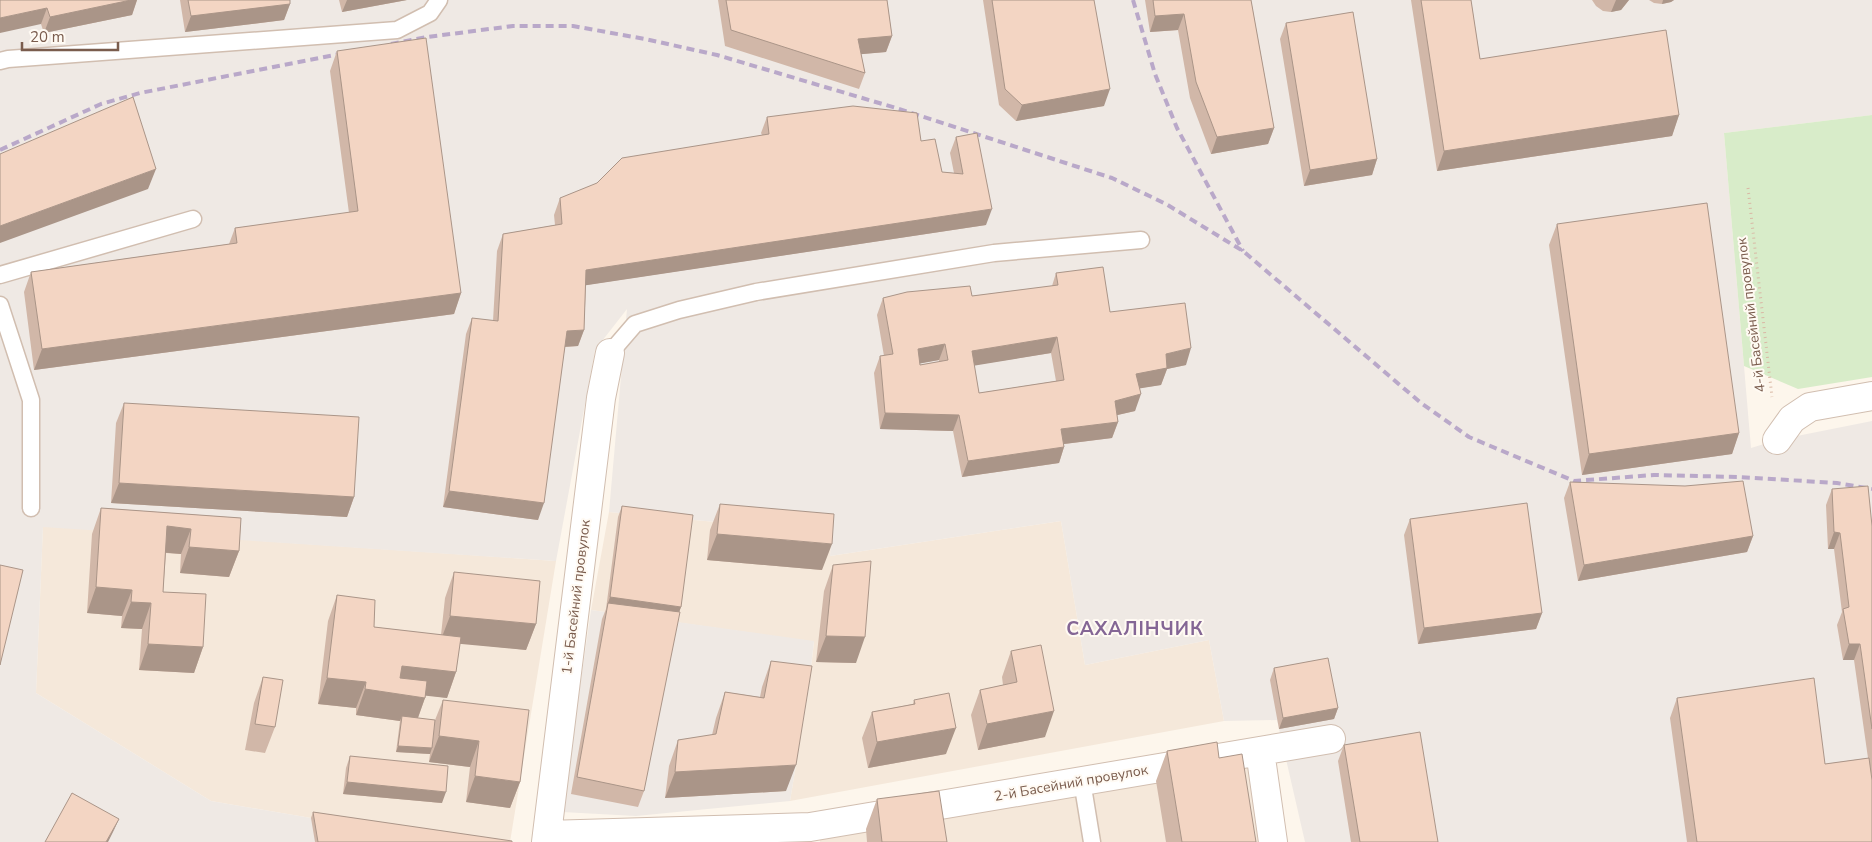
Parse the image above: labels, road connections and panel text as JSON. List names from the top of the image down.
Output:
{
  "streets": {
    "street": ["1-й Басейний провулок", "2-й Басейний провулок"],
    "path": ["4-й Басейний провулок"]
  },
  "crossings": [
    ["1-й Басейний провулок", "2-й Басейний провулок"]
  ],
  "districts": ["САХАЛІНЧИК"],
  "scale_bar": "20 m"
}
